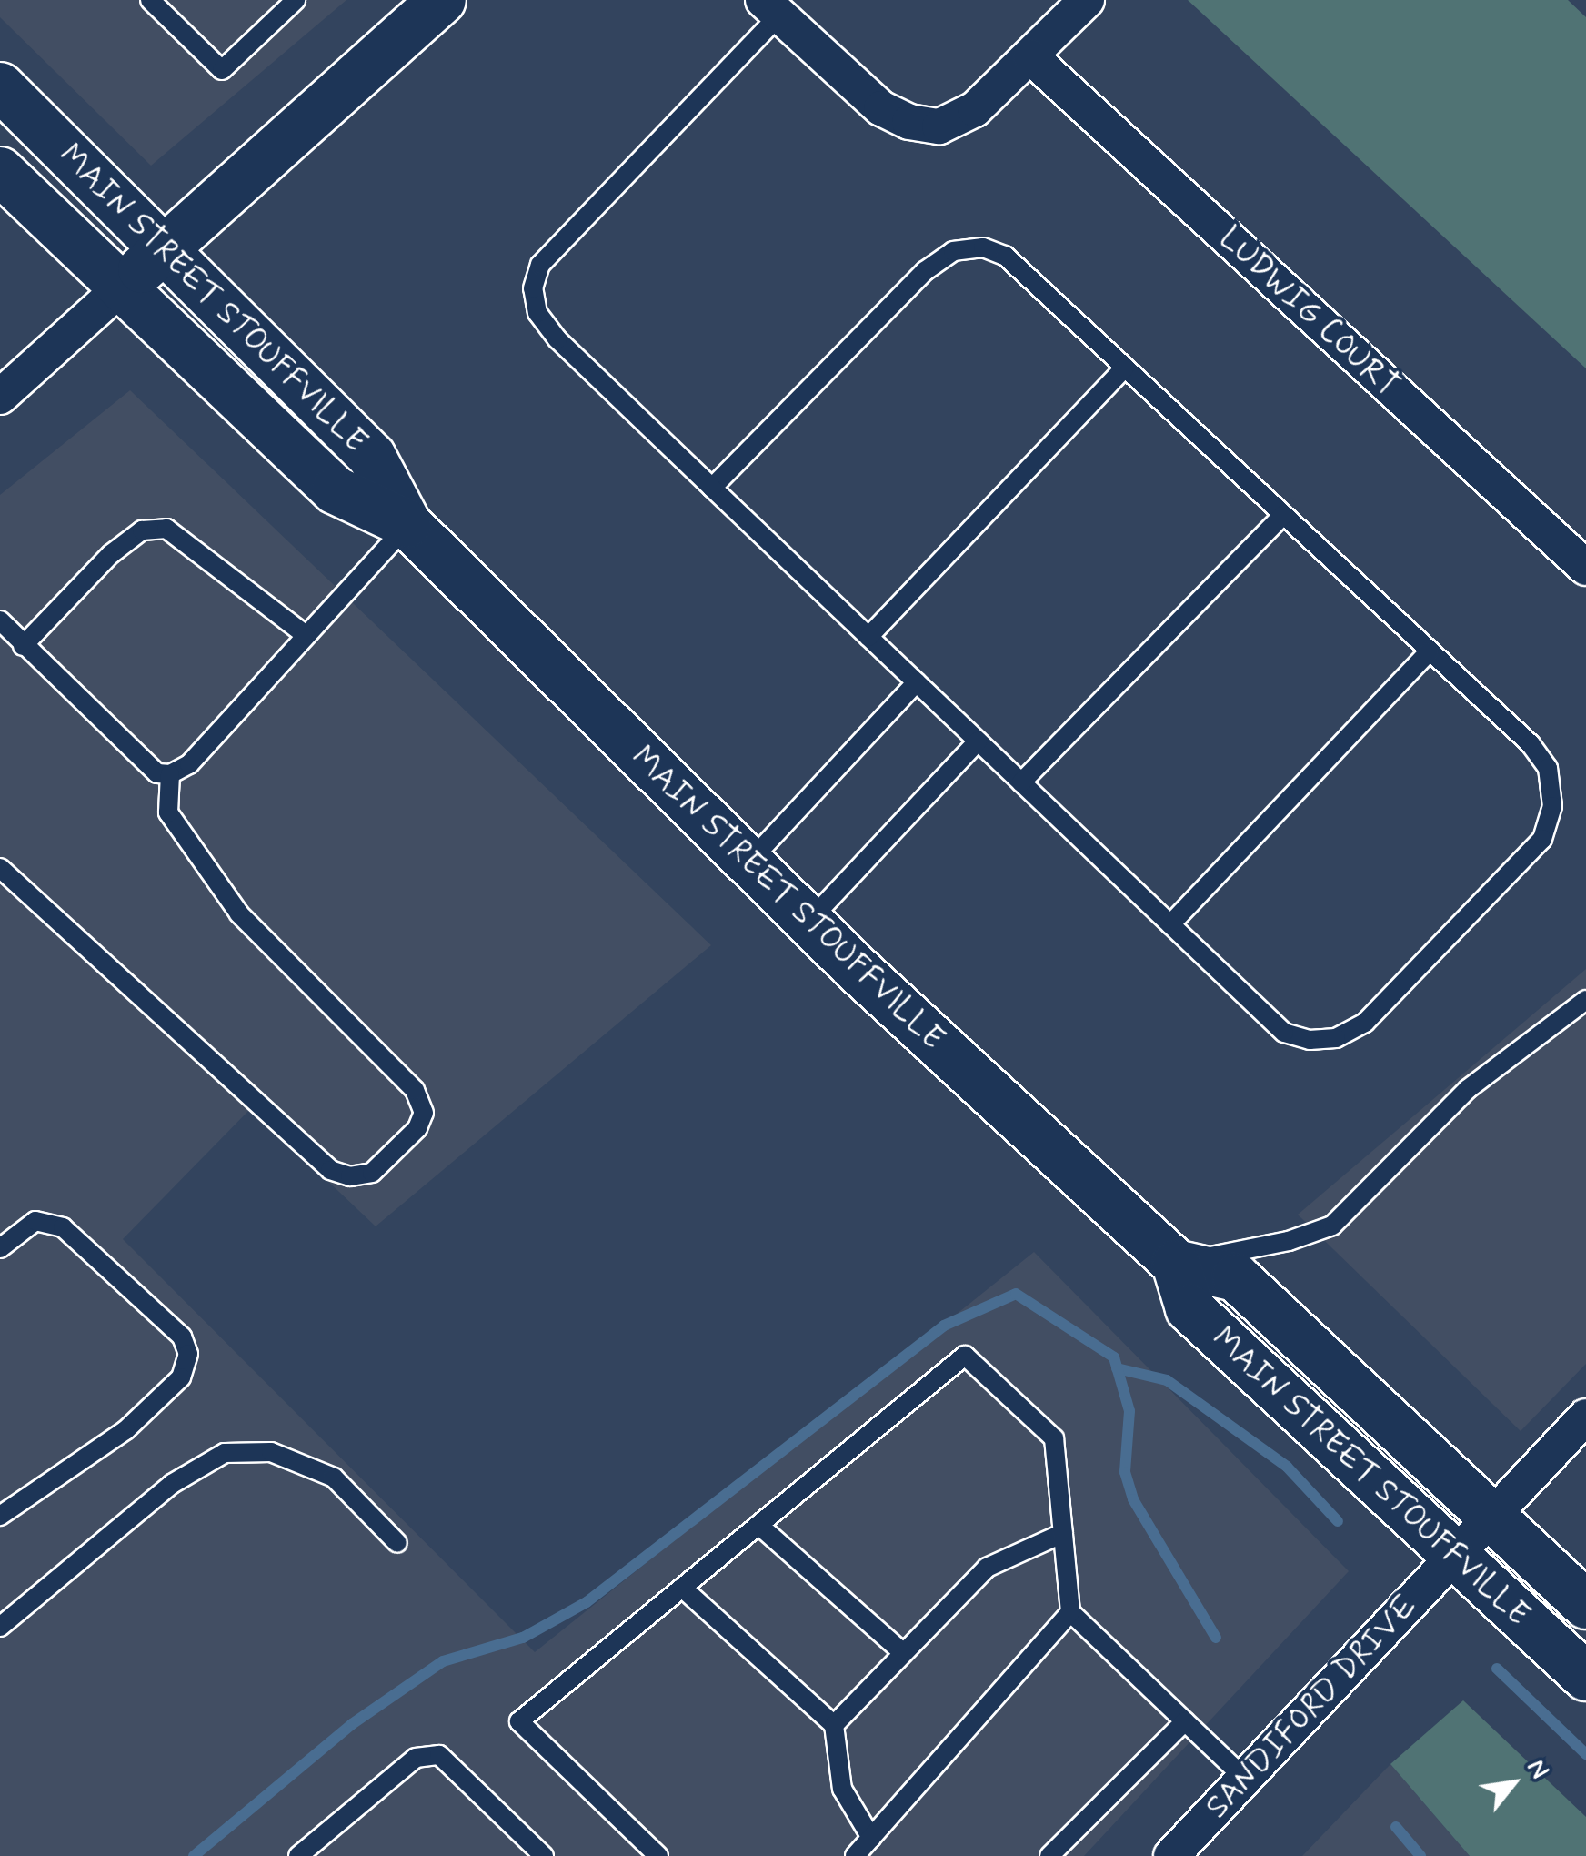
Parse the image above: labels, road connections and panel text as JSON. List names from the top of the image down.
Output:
{
  "streets": {
    "main road": ["MAIN STREET STOUFFVILLE"],
    "street": ["LUDWIG COURT", "SANDIFORD DRIVE"]
  },
  "crossings": [
    ["MAIN STREET STOUFFVILLE", "SANDIFORD DRIVE"]
  ],
  "north": "top right"
}
